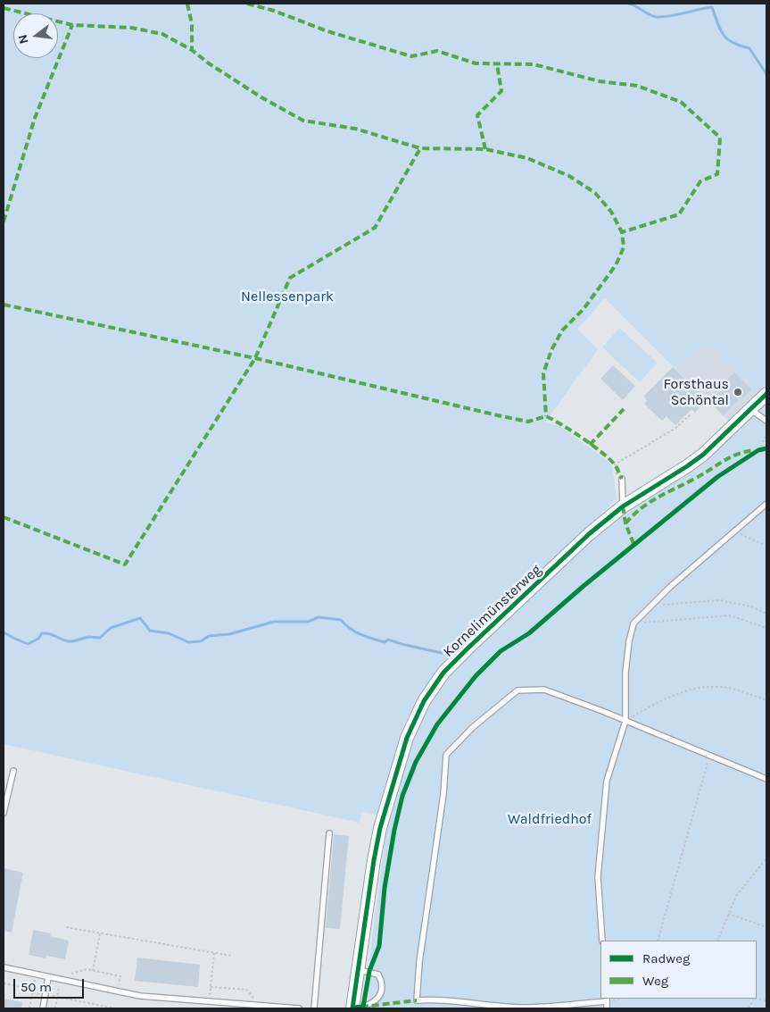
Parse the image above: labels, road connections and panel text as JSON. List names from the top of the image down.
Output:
{
  "streets": {
    "street": ["Kornelimünsterweg"]
  },
  "parks": ["Nellessenpark", "Waldfriedhof"],
  "places": ["Forsthaus Schöntal"],
  "legend": ["Radweg", "Weg"],
  "scale_bar": "50 m",
  "north": "left"
}
